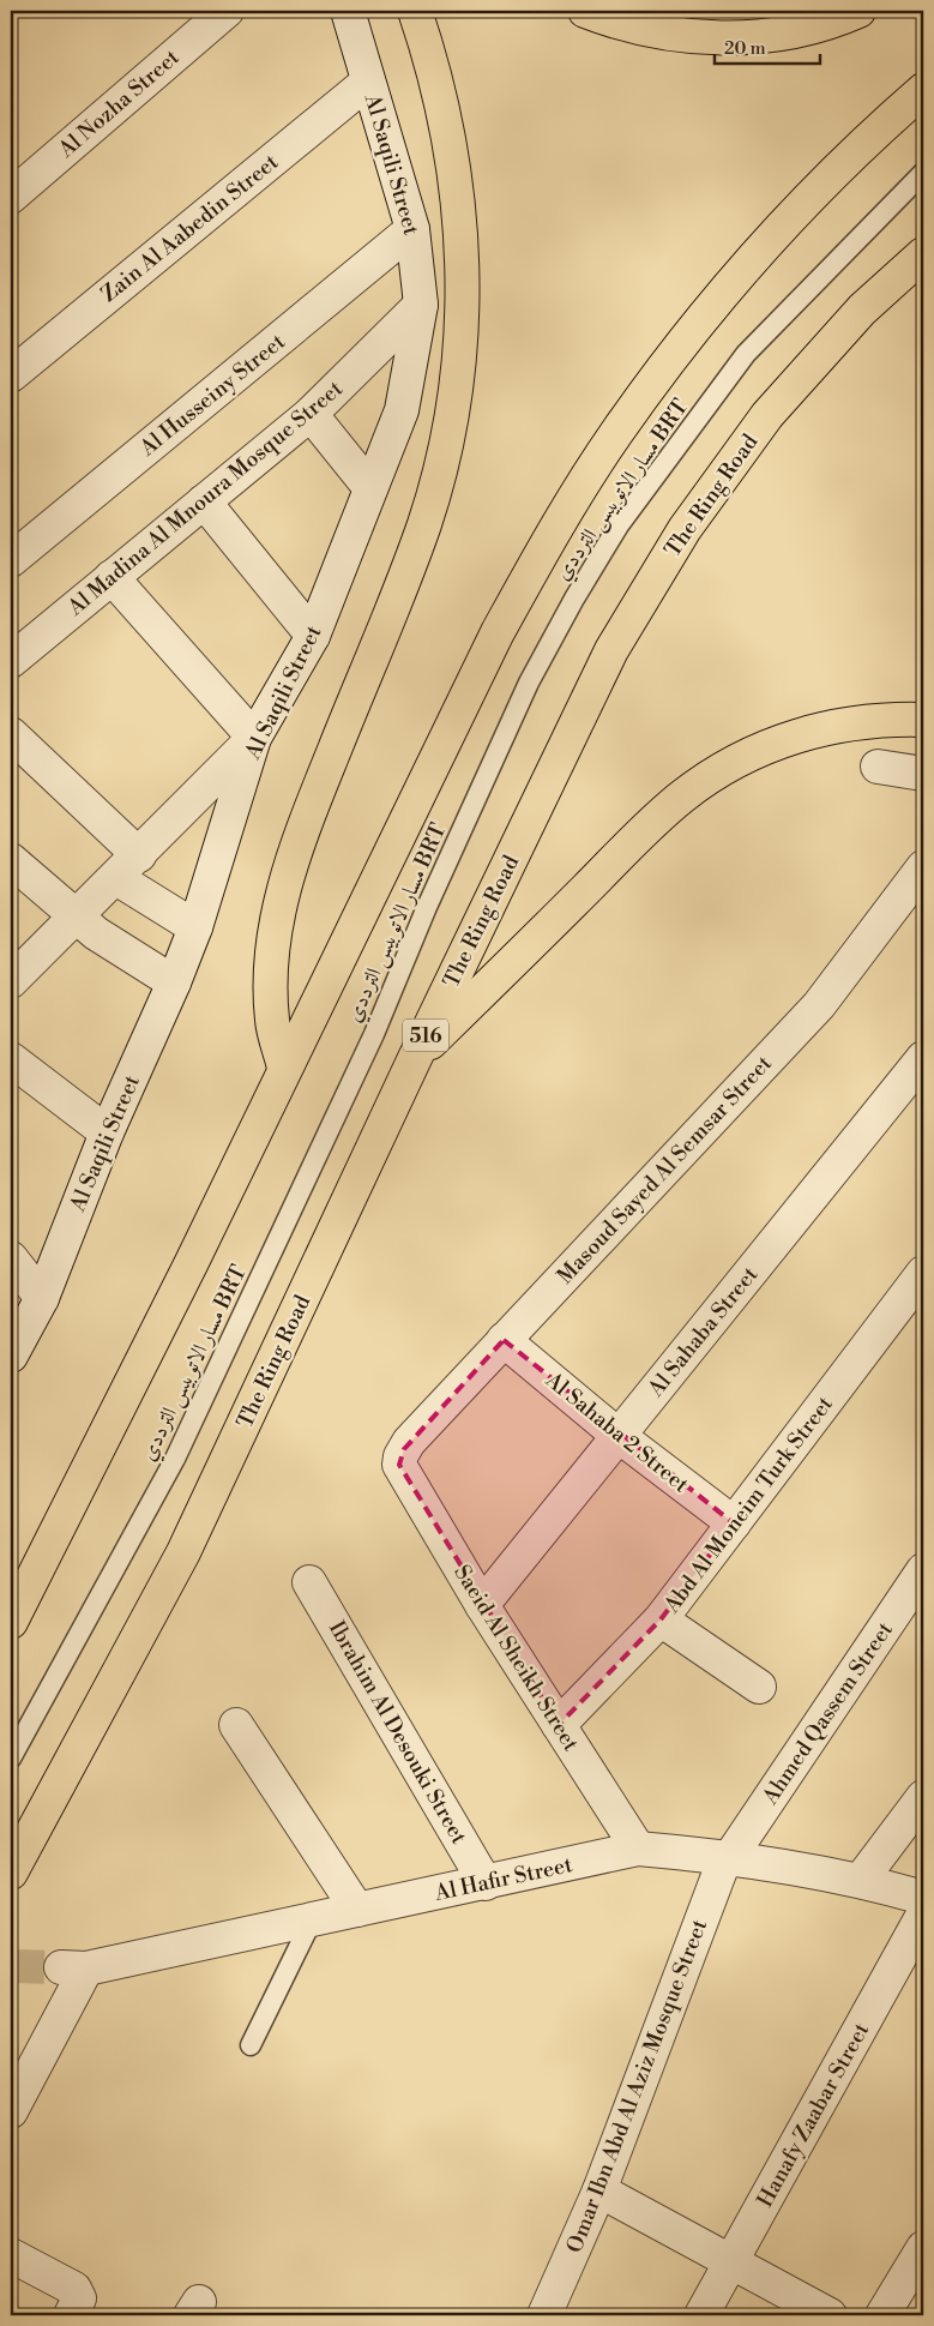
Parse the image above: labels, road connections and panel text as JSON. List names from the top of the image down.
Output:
{
  "streets": {
    "highway": ["The Ring Road", "516"],
    "street": [
      "Al Nozha Street",
      "Al Saqili Street",
      "Zain Al Aabedin Street",
      "Al Husseiny Street",
      "Al Madina Al Mnoura Mosque Street",
      "Masoud Sayed Al Semsar Street",
      "Al Sahaba Street",
      "Al Sahaba 2 Street",
      "Abd Al Moneim Turk Street",
      "Saeid Al Sheikh Street",
      "Ahmed Qassem Street",
      "Ibrahim Al Desouki Street",
      "Al Hafir Street",
      "Omar Ibn Abd Al Aziz Mosque Street",
      "Hanafy Zaabar Street"
    ],
    "lane": ["مسار الاتوبيس الترددي BRT"]
  },
  "crossings": [
    ["Al Saqili Street", "Zain Al Aabedin Street"],
    ["Al Saqili Street", "Al Husseiny Street"],
    ["Al Saqili Street", "Al Madina Al Mnoura Mosque Street"],
    ["Masoud Sayed Al Semsar Street", "Al Sahaba 2 Street"],
    ["Masoud Sayed Al Semsar Street", "Saeid Al Sheikh Street"],
    ["Al Sahaba Street", "Al Sahaba 2 Street"],
    ["Al Sahaba Street", "Saeid Al Sheikh Street"],
    ["Al Sahaba 2 Street", "Abd Al Moneim Turk Street"],
    ["Abd Al Moneim Turk Street", "Saeid Al Sheikh Street"],
    ["Saeid Al Sheikh Street", "Al Hafir Street"],
    ["Ahmed Qassem Street", "Al Hafir Street"],
    ["Ahmed Qassem Street", "Omar Ibn Abd Al Aziz Mosque Street"],
    ["Ibrahim Al Desouki Street", "Al Hafir Street"],
    ["Al Hafir Street", "Omar Ibn Abd Al Aziz Mosque Street"]
  ],
  "scale_bar": "20 m"
}
